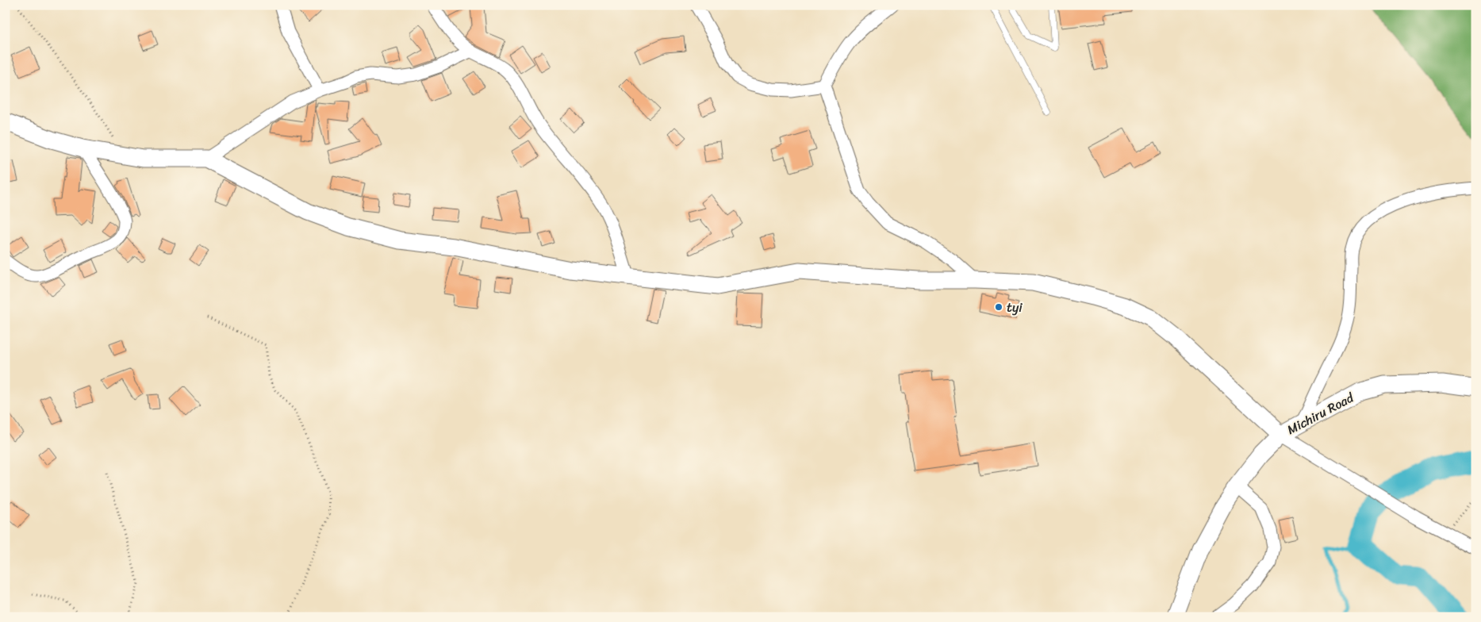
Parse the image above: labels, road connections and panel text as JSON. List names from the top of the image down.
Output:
{
  "streets": {
    "street": ["Michiru Road"]
  },
  "places": ["tyi"]
}
